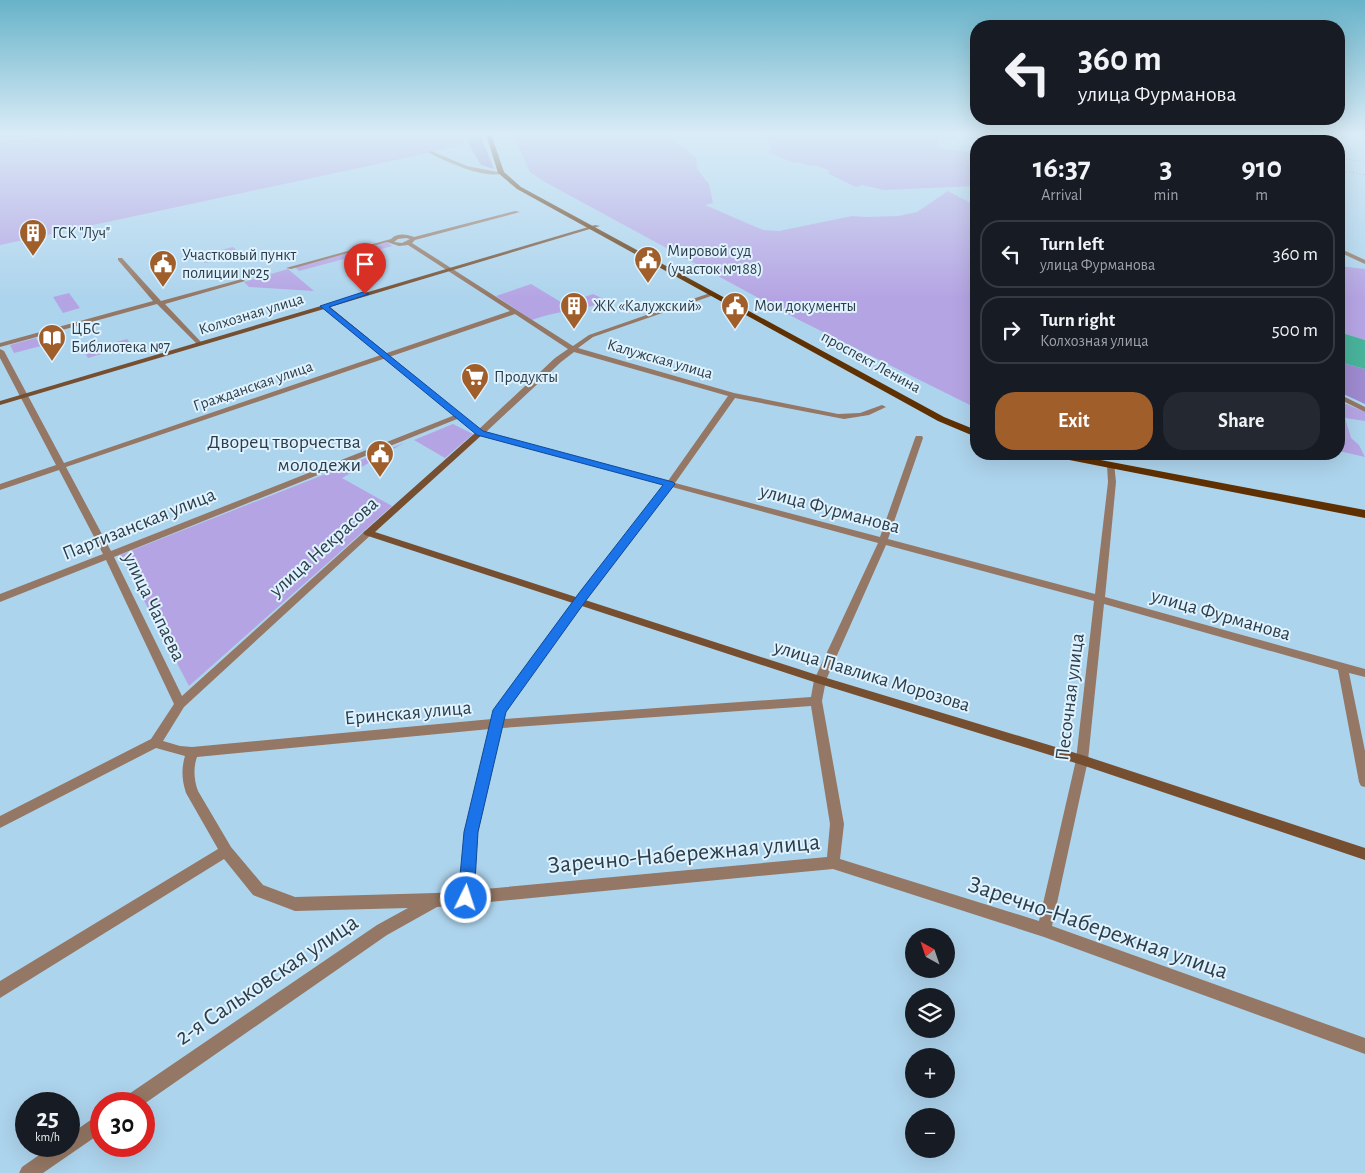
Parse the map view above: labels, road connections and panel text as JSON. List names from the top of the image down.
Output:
{
  "streets": {
    "main road": ["проспект Ленина"],
    "street": [
      "Колхозная улица",
      "Калужская улица",
      "Гражданская улица",
      "улица Фурманова",
      "Партизанская улица",
      "улица Некрасова",
      "улица Чапаева",
      "улица Павлика Морозова",
      "Песочная улица",
      "Еринская улица",
      "Заречно-Набережная улица",
      "2-я Сальковская улица"
    ]
  },
  "crossings": [
    ["Колхозная улица", "Калужская улица"],
    ["Колхозная улица", "проспект Ленина"],
    ["Колхозная улица", "улица Фурманова"],
    ["Колхозная улица", "улица Чапаева"],
    ["Калужская улица", "Гражданская улица"],
    ["Калужская улица", "улица Некрасова"],
    ["проспект Ленина", "улица Некрасова"],
    ["Гражданская улица", "улица Фурманова"],
    ["Гражданская улица", "улица Чапаева"],
    ["улица Фурманова", "Партизанская улица"],
    ["улица Фурманова", "улица Некрасова"],
    ["улица Фурманова", "Песочная улица"],
    ["Партизанская улица", "улица Чапаева"],
    ["улица Некрасова", "улица Чапаева"],
    ["улица Некрасова", "улица Павлика Морозова"],
    ["улица Некрасова", "Еринская улица"],
    ["улица Павлика Морозова", "Песочная улица"],
    ["Песочная улица", "Заречно-Набережная улица"],
    ["Еринская улица", "Заречно-Набережная улица"],
    ["Заречно-Набережная улица", "2-я Сальковская улица"]
  ],
  "places": {
    "building": ["ГСК \"Луч\"", "ЖК «Калужский»"],
    "public building": [
      "Мировой суд (участок №188)",
      "Участковый пункт полиции №25",
      "Мои документы",
      "Дворец творчества молодежи"
    ],
    "library": ["ЦБС Библиотека №7"],
    "supermarket": ["Продукты"]
  },
  "north": "top left",
  "page": {
    "turn": ["360 m", "улица Фурманова"],
    "eta": [
      "16:37",
      "Arrival",
      "3",
      "min",
      "910",
      "m"
    ],
    "list": [
      {
        "name": "Turn left",
        "note": "улица Фурманова",
        "value": "360 m"
      },
      {
        "name": "Turn right",
        "note": "Колхозная улица",
        "value": "500 m"
      }
    ],
    "buttons": ["Exit", "Share"],
    "map_buttons": ["+", "−"],
    "speed": "25 km/h",
    "limit": "30"
  }
}
